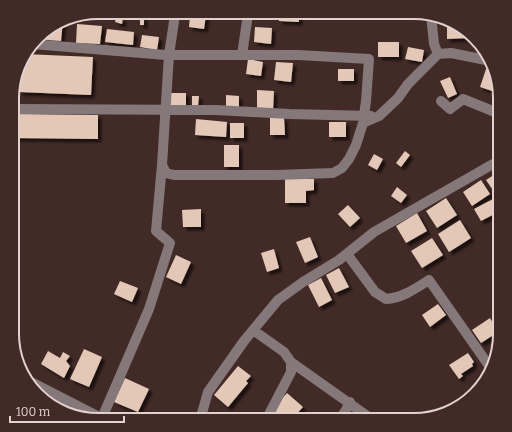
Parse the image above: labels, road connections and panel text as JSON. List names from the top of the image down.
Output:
{
  "scale_bar": "100 m"
}
